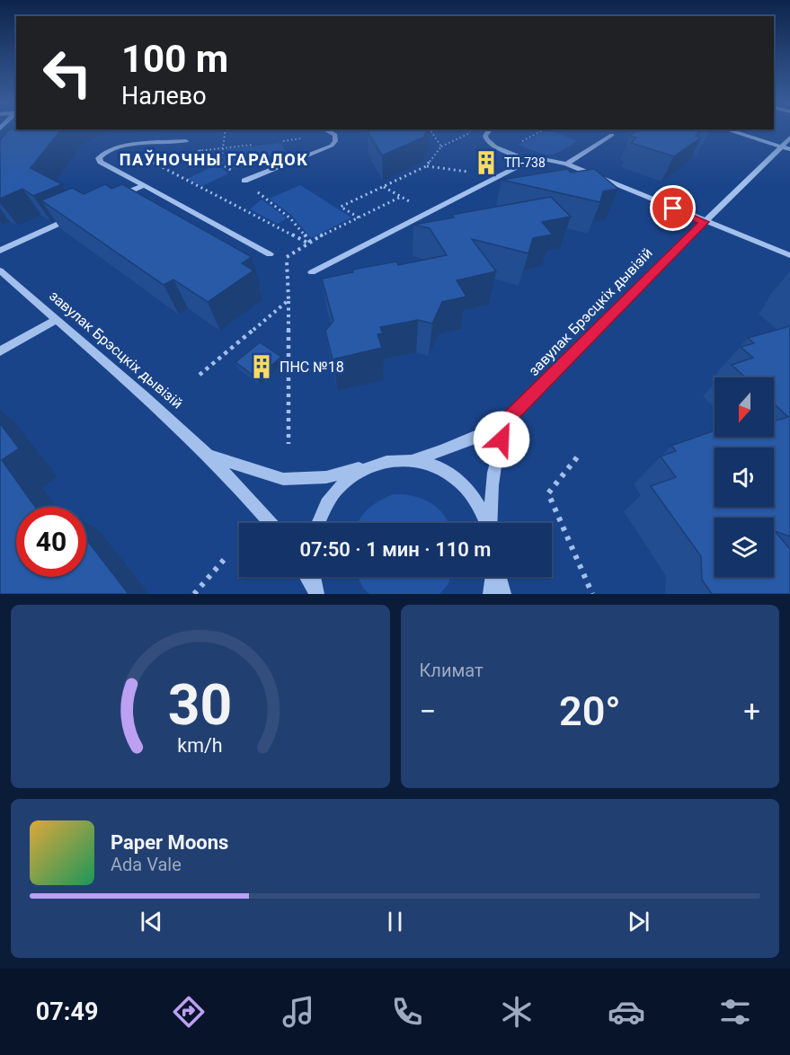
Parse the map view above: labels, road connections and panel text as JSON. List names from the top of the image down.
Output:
{
  "streets": {
    "street": ["завулак Брэсцкіх дывізій"]
  },
  "districts": ["ПАЎНОЧНЫ ГАРАДОК"],
  "places": {
    "building": ["ТП-738", "ПНС №18"]
  },
  "north": "bottom",
  "page": {
    "turn": ["100 m", "Налево"],
    "limit": "40",
    "trip": "07:50 · 1 мин · 110 m",
    "tile": "Климат",
    "heat": ["−", "20°", "+"],
    "song": ["Paper Moons", "Ada Vale"],
    "tabs": "07:49",
    "gauge": ["30", "km/h"]
  }
}
